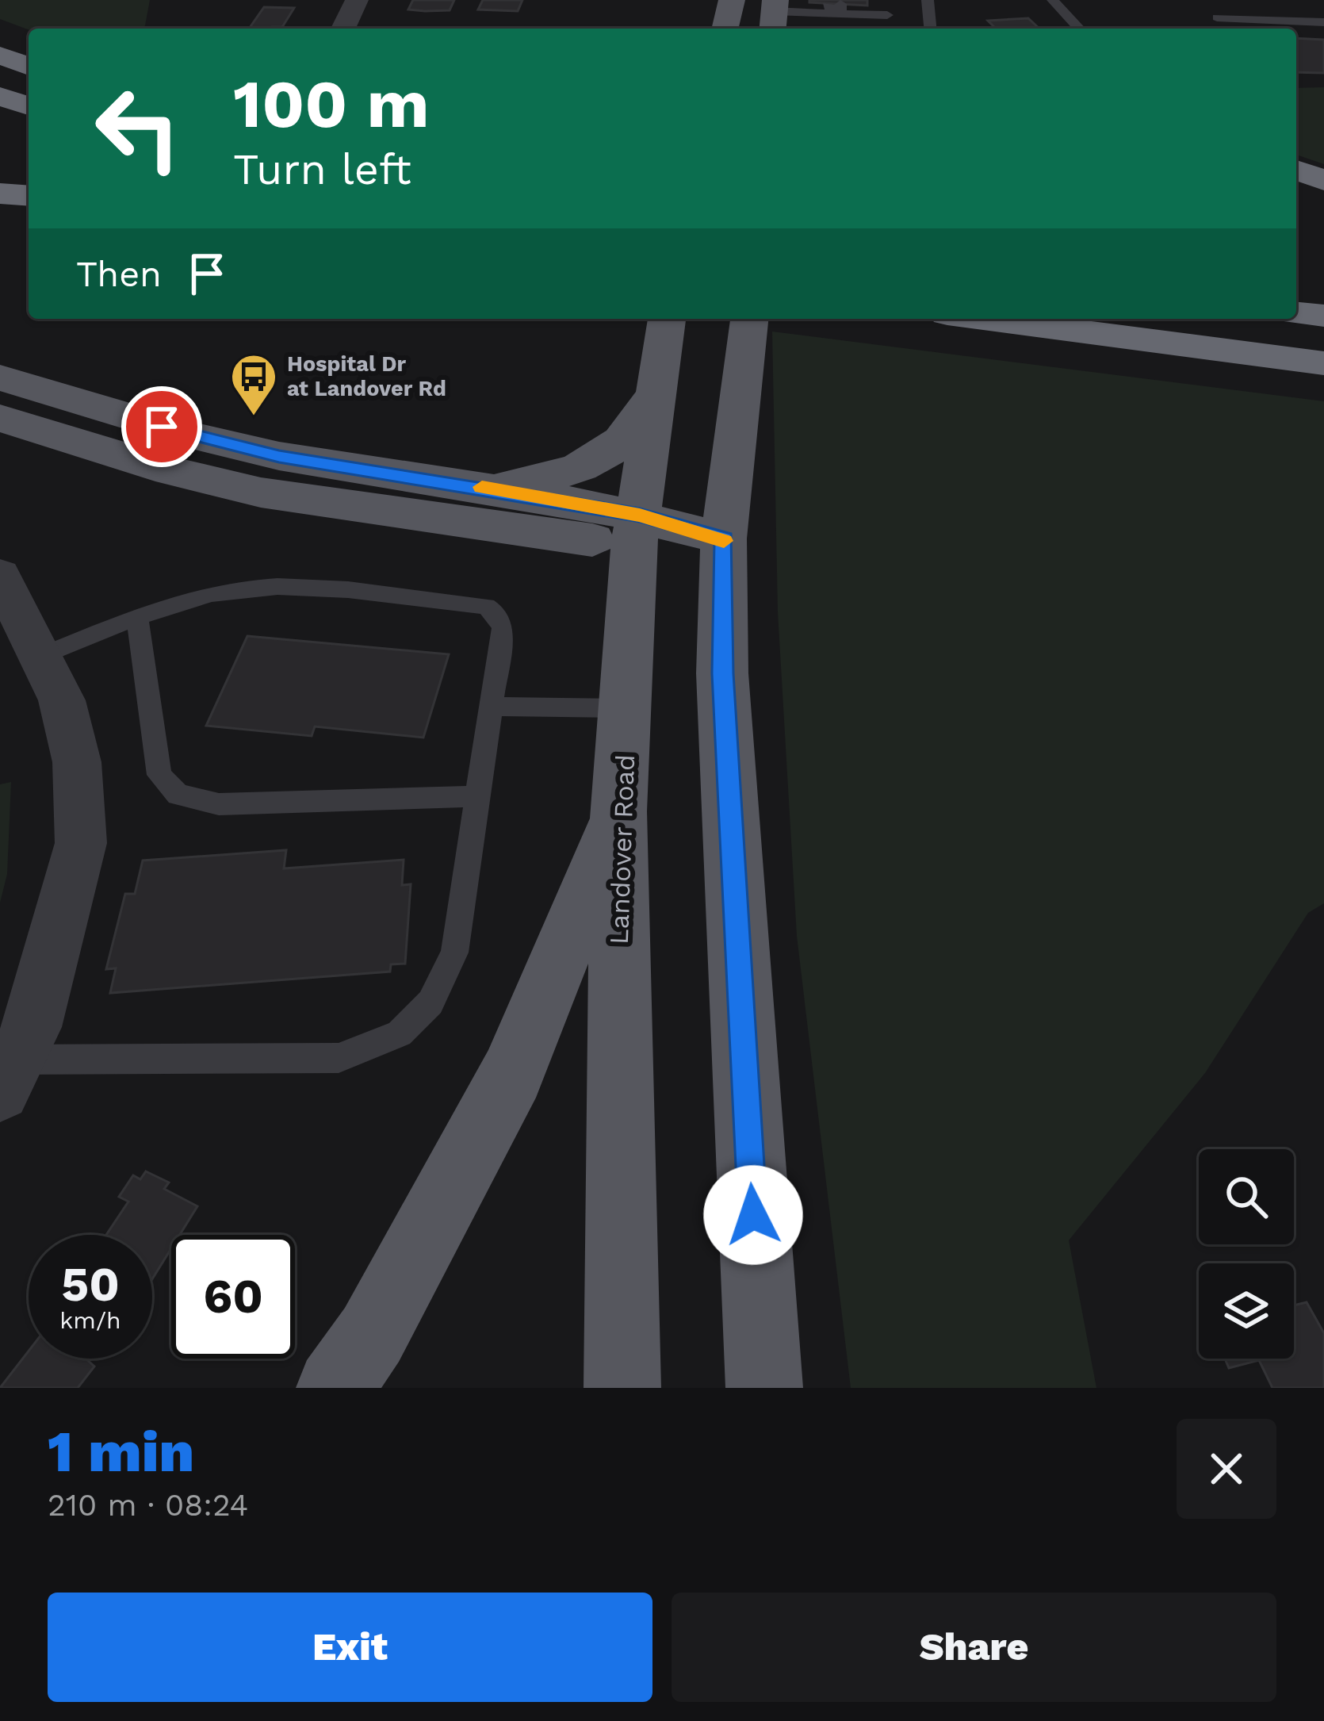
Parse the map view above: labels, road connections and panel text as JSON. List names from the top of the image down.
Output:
{
  "streets": {
    "main road": ["Landover Road"]
  },
  "places": {
    "bus stop": ["Hospital Dr at Landover Rd"]
  },
  "page": {
    "turn": ["100 m", "Turn left"],
    "then": "Then",
    "speed": "50 km/h",
    "limit": "60",
    "heading": ["1 min", "210 m · 08:24"],
    "buttons": ["Exit", "Share"]
  }
}
